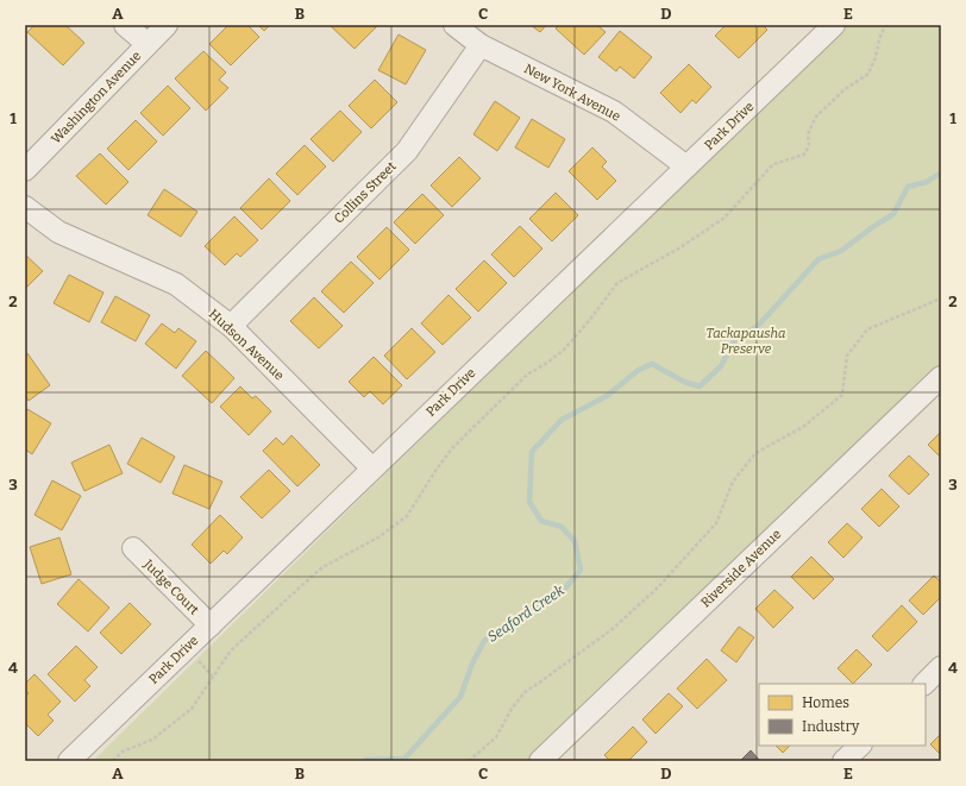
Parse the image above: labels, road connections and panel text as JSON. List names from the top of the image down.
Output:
{
  "streets": {
    "street": [
      "New York Avenue",
      "Washington Avenue",
      "Park Drive",
      "Collins Street",
      "Hudson Avenue",
      "Riverside Avenue",
      "Judge Court"
    ]
  },
  "crossings": [
    ["New York Avenue", "Park Drive"],
    ["New York Avenue", "Collins Street"],
    ["Park Drive", "Hudson Avenue"],
    ["Park Drive", "Judge Court"],
    ["Collins Street", "Hudson Avenue"]
  ],
  "water": ["Seaford Creek"],
  "parks": ["Tackapausha Preserve"],
  "legend": ["Homes", "Industry"],
  "grid": {
    "columns": [
      "A",
      "B",
      "C",
      "D",
      "E"
    ],
    "rows": [
      "1",
      "2",
      "3",
      "4"
    ]
  }
}
